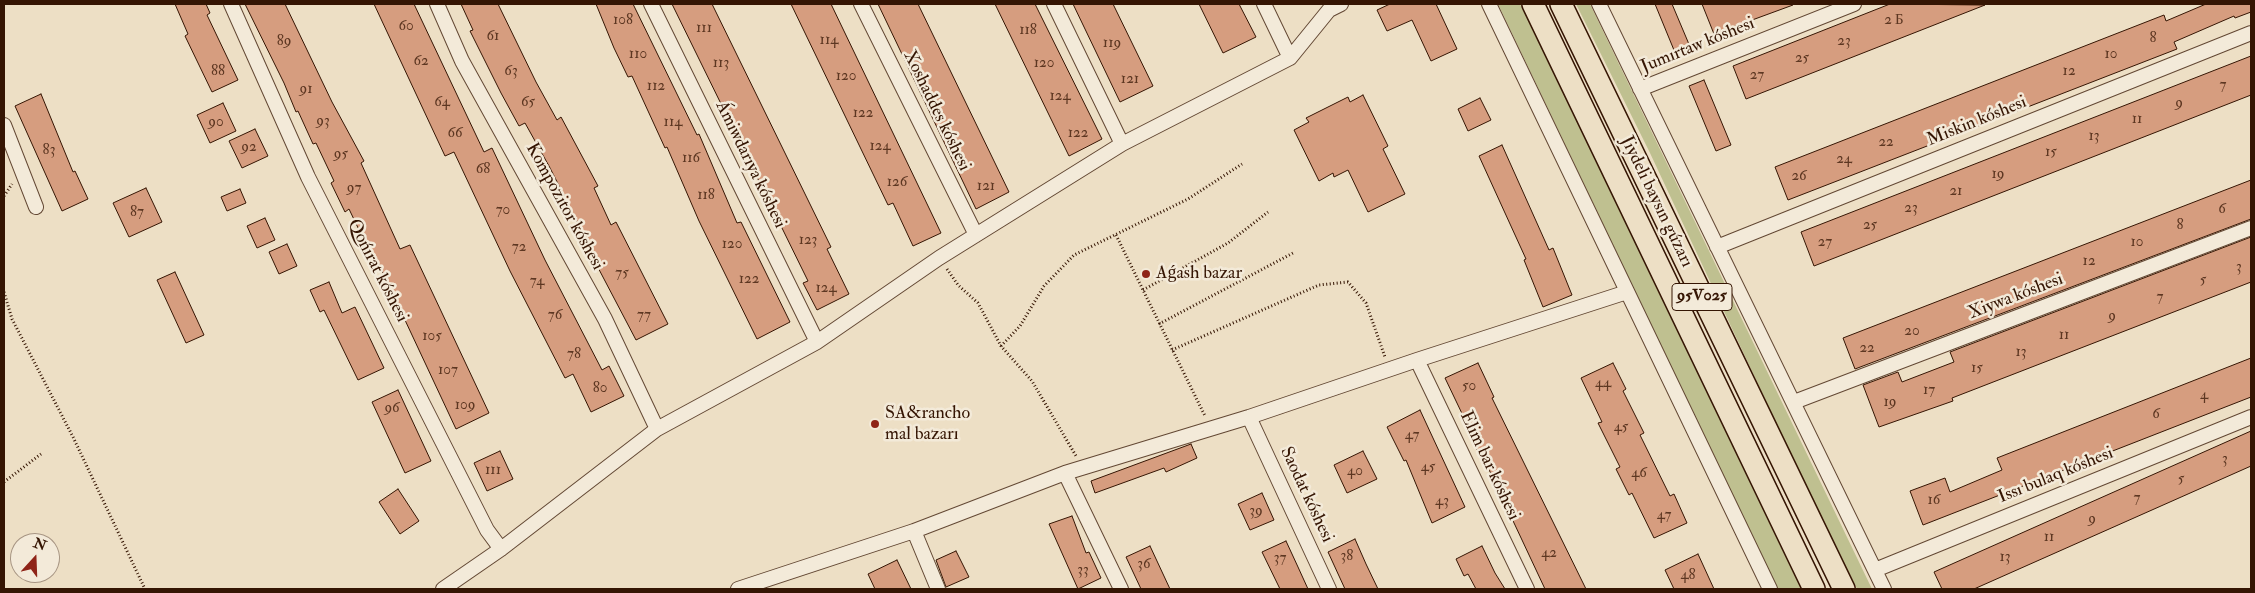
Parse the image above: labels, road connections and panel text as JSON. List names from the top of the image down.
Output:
{
  "streets": {
    "main road": ["Jiydeli baysın gúzarı", "95V025"],
    "street": [
      "Jumırtaw kóshesi",
      "Xoshaddes kóshesi",
      "Miskin kóshesi",
      "Ámiwdarıya kóshesi",
      "Kompozitor kóshesi",
      "Qońırat kóshesi",
      "Xiywa kóshesi",
      "Elim bar kóshesi",
      "Issı bulaq kóshesi",
      "Saodat kóshesi"
    ]
  },
  "places": ["Aǵash bazar", "SA&rancho mal bazarı"],
  "house_numbers": [
    "108",
    "2 Б",
    "60",
    "111",
    "118",
    "61",
    "8",
    "114",
    "89",
    "23",
    "119",
    "110",
    "10",
    "25",
    "62",
    "113",
    "120",
    "88",
    "63",
    "12",
    "27",
    "120",
    "121",
    "7",
    "112",
    "91",
    "124",
    "64",
    "65",
    "9",
    "122",
    "11",
    "93",
    "90",
    "114",
    "66",
    "122",
    "13",
    "22",
    "124",
    "92",
    "83",
    "15",
    "95",
    "116",
    "24",
    "68",
    "19",
    "26",
    "126",
    "121",
    "97",
    "21",
    "118",
    "23",
    "6",
    "70",
    "87",
    "25",
    "8",
    "123",
    "27",
    "10",
    "120",
    "72",
    "12",
    "3",
    "75",
    "122",
    "5",
    "74",
    "124",
    "7",
    "76",
    "77",
    "9",
    "20",
    "11",
    "105",
    "22",
    "13",
    "78",
    "15",
    "107",
    "44",
    "50",
    "80",
    "17",
    "4",
    "19",
    "109",
    "96",
    "6",
    "45",
    "47",
    "3",
    "45",
    "111",
    "40",
    "46",
    "5",
    "7",
    "16",
    "43",
    "39",
    "47",
    "9",
    "11",
    "42",
    "38",
    "13",
    "37",
    "36",
    "33",
    "48"
  ],
  "north": "top"
}
